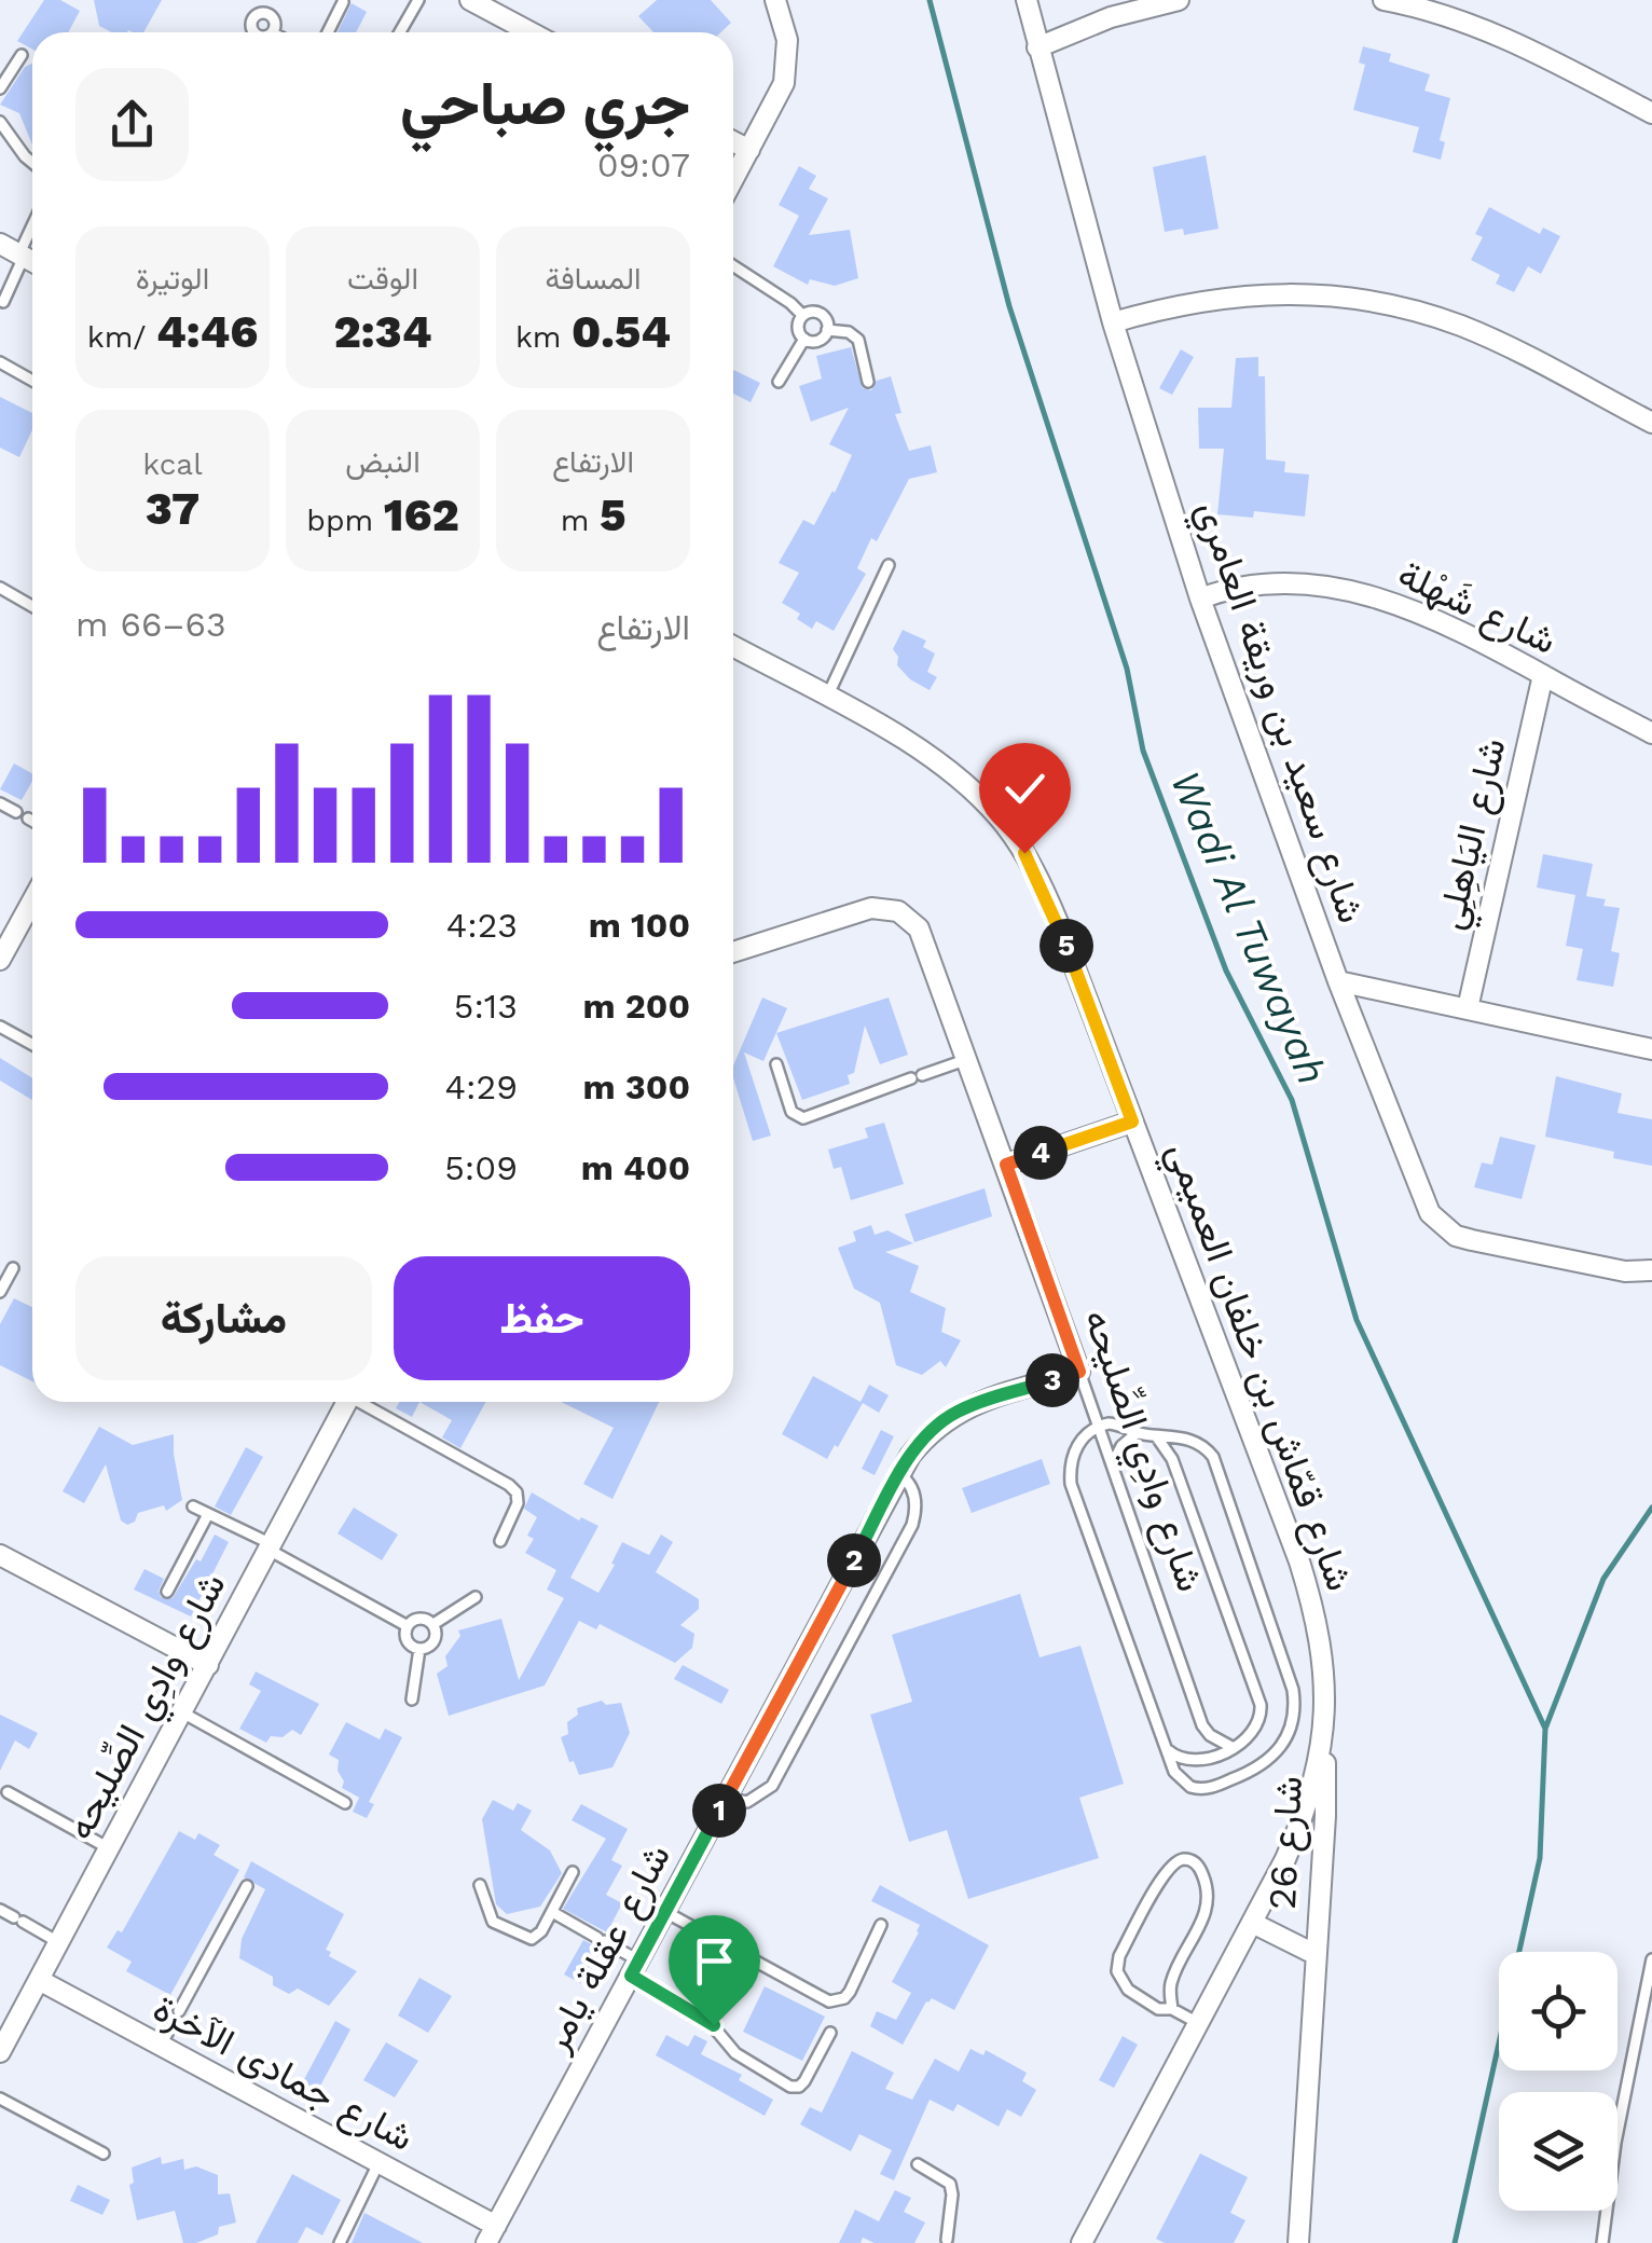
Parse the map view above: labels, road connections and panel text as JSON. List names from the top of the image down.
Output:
{
  "streets": {
    "street": [
      "شارع شَهْلة",
      "شارع سعيد بن وريقة العامري",
      "شارع اليَاهِلِي",
      "شارع قمّاش بن خلفان العميمي",
      "شارع وادِي الصِّليحه",
      "شارع 26",
      "شارع عقلة يامر",
      "شارع جمادى الآخرة"
    ]
  },
  "crossings": [
    ["شارع شَهْلة", "شارع سعيد بن وريقة العامري"],
    ["شارع شَهْلة", "شارع اليَاهِلِي"],
    ["شارع قمّاش بن خلفان العميمي", "شارع 26"],
    ["شارع وادِي الصِّليحه", "شارع عقلة يامر"],
    ["شارع وادِي الصِّليحه", "شارع جمادى الآخرة"],
    ["شارع عقلة يامر", "شارع جمادى الآخرة"]
  ],
  "water": ["Wadi Al Tuwayah"],
  "page": {
    "heading": ["جري صباحي", "09:07"],
    "stats": [
      ["المسافة", "0.54 km"],
      ["الوقت", "2:34"],
      ["الوتيرة", "4:46 /km"],
      ["الارتفاع", "5 m"],
      ["النبض", "162 bpm"],
      ["kcal", "37"]
    ],
    "chart": ["الارتفاع", "63–66 m"],
    "list": [
      {
        "name": "100 m",
        "note": "4:23"
      },
      {
        "name": "200 m",
        "note": "5:13"
      },
      {
        "name": "300 m",
        "note": "4:29"
      },
      {
        "name": "400 m",
        "note": "5:09"
      }
    ],
    "pins": [
      "5",
      "4",
      "3",
      "2",
      "1"
    ],
    "buttons": ["حفظ", "مشاركة"]
  }
}
